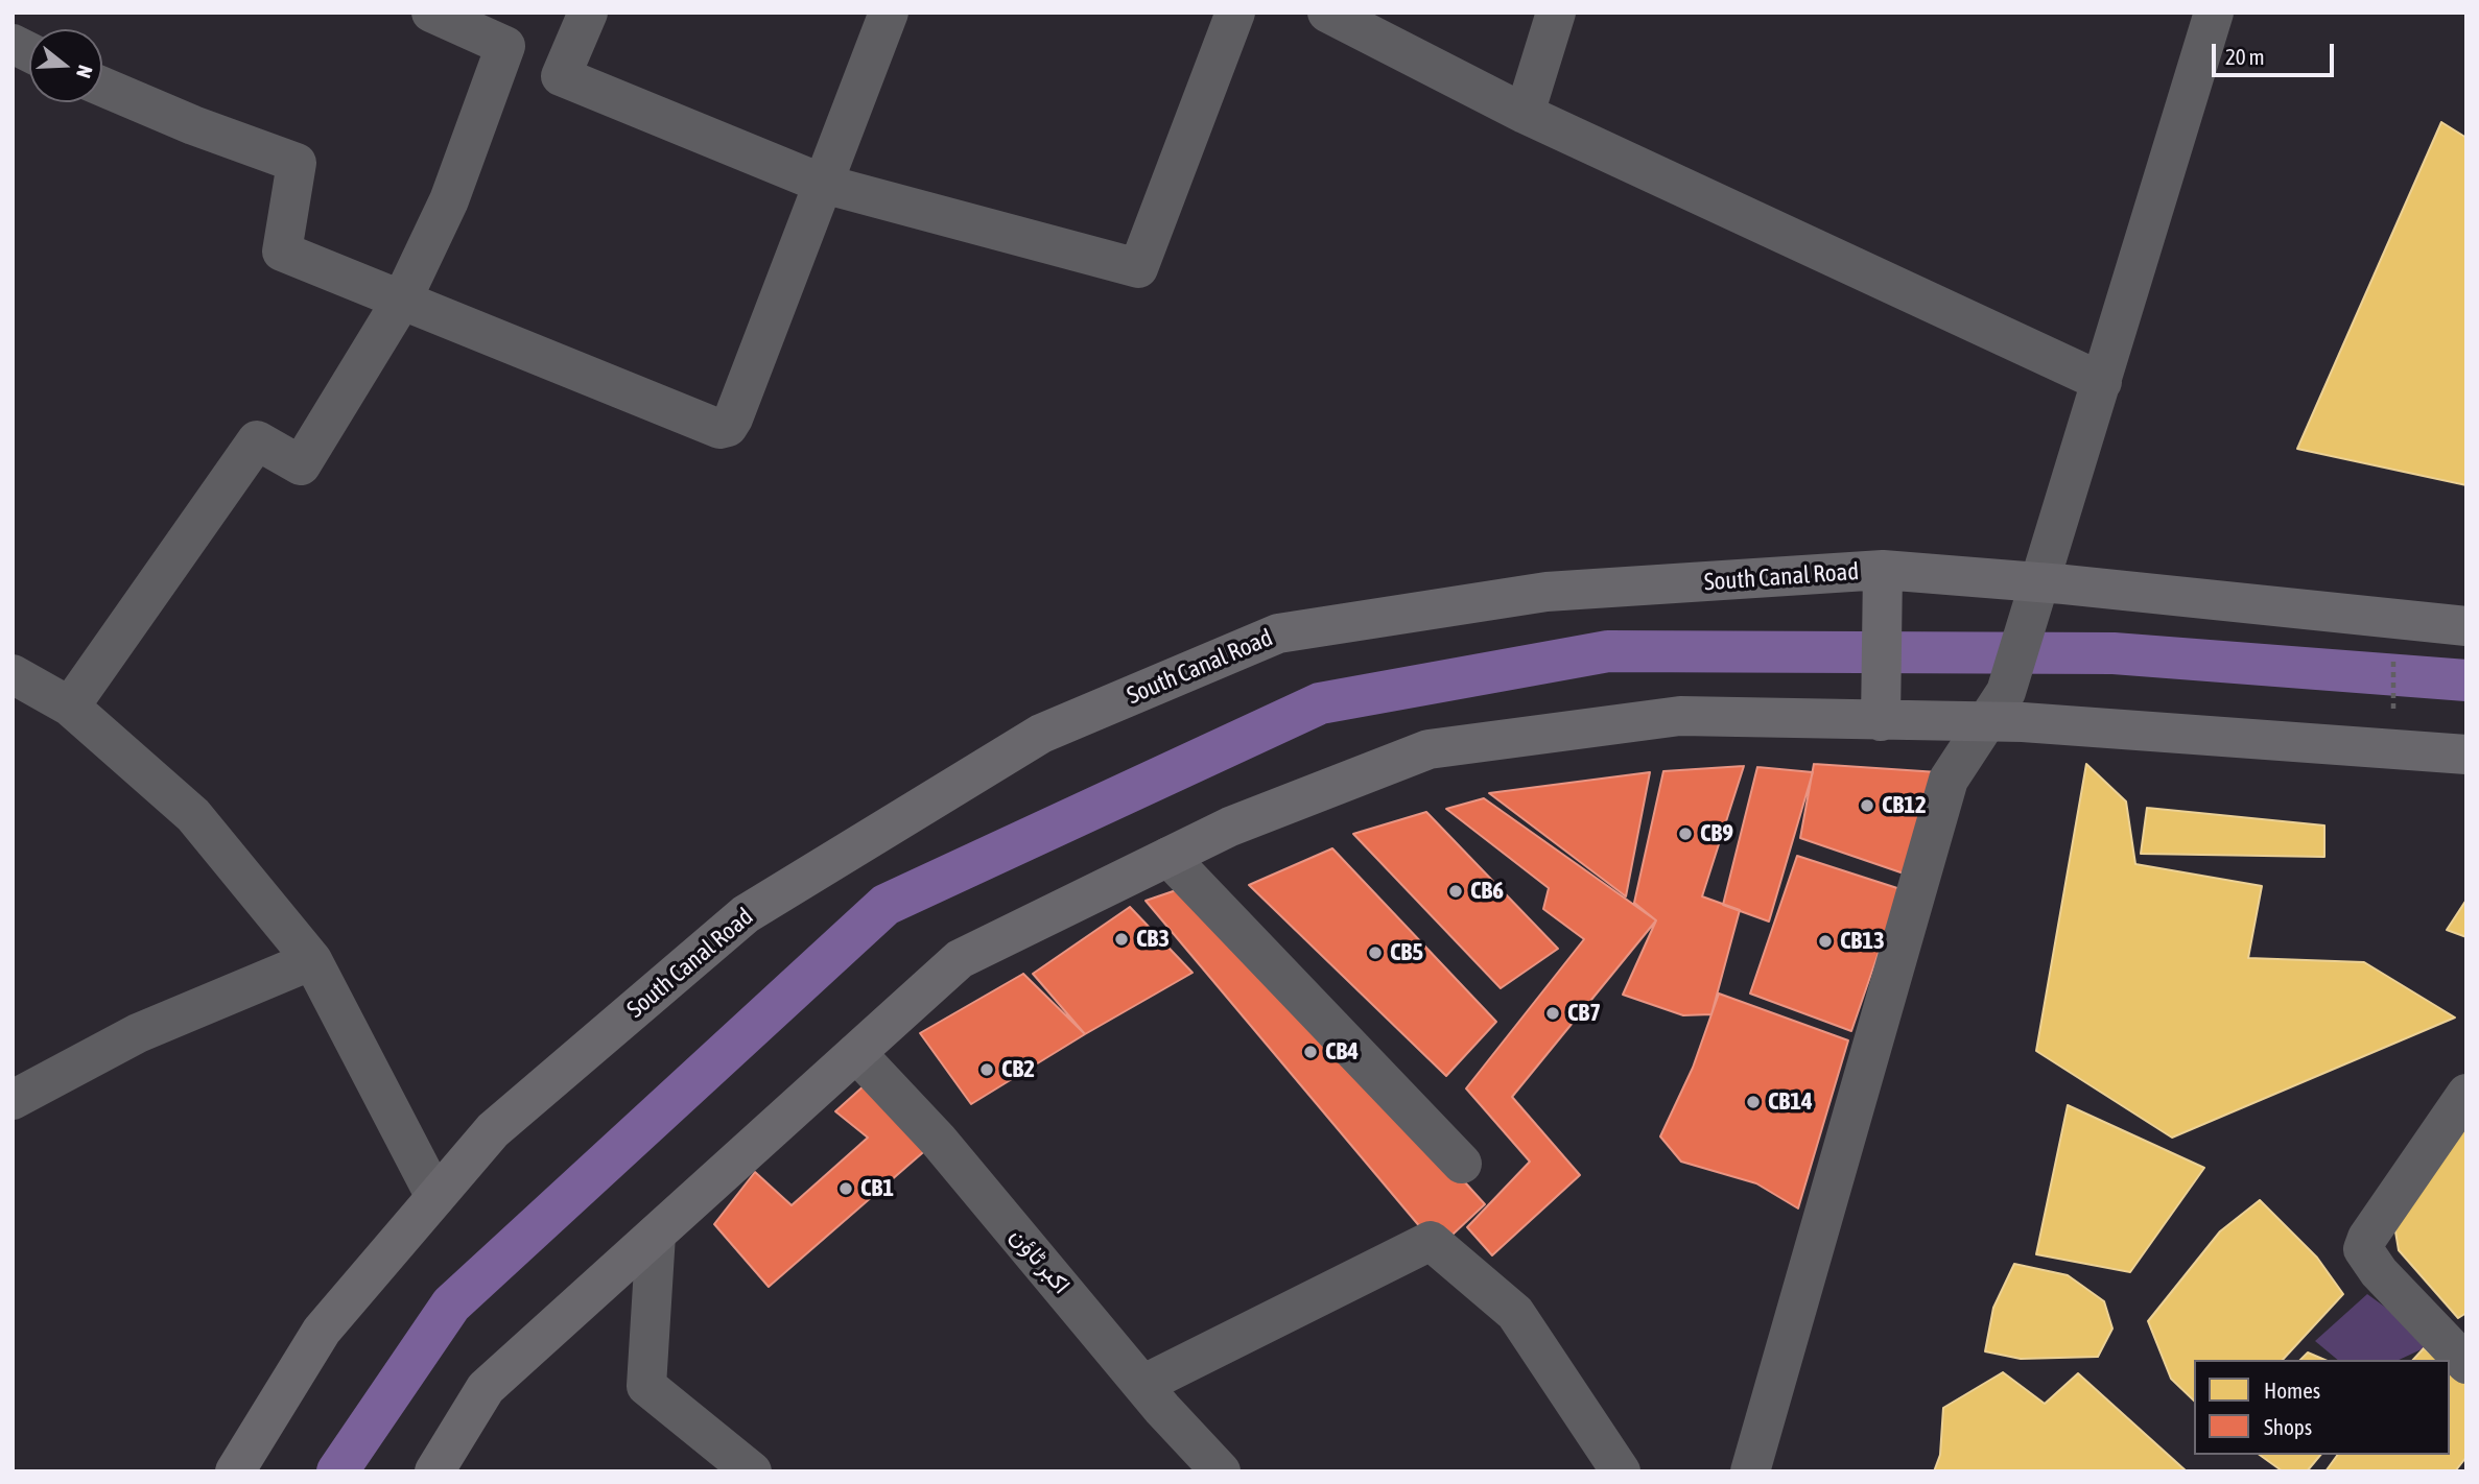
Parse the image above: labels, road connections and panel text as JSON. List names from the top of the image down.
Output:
{
  "streets": {
    "main road": ["South Canal Road"],
    "street": ["اکبر ٹاؤن"]
  },
  "places": [
    "CB12",
    "CB9",
    "CB6",
    "CB3",
    "CB13",
    "CB5",
    "CB7",
    "CB4",
    "CB2",
    "CB14",
    "CB1"
  ],
  "legend": ["Homes", "Shops"],
  "scale_bar": "20 m",
  "north": "right"
}
